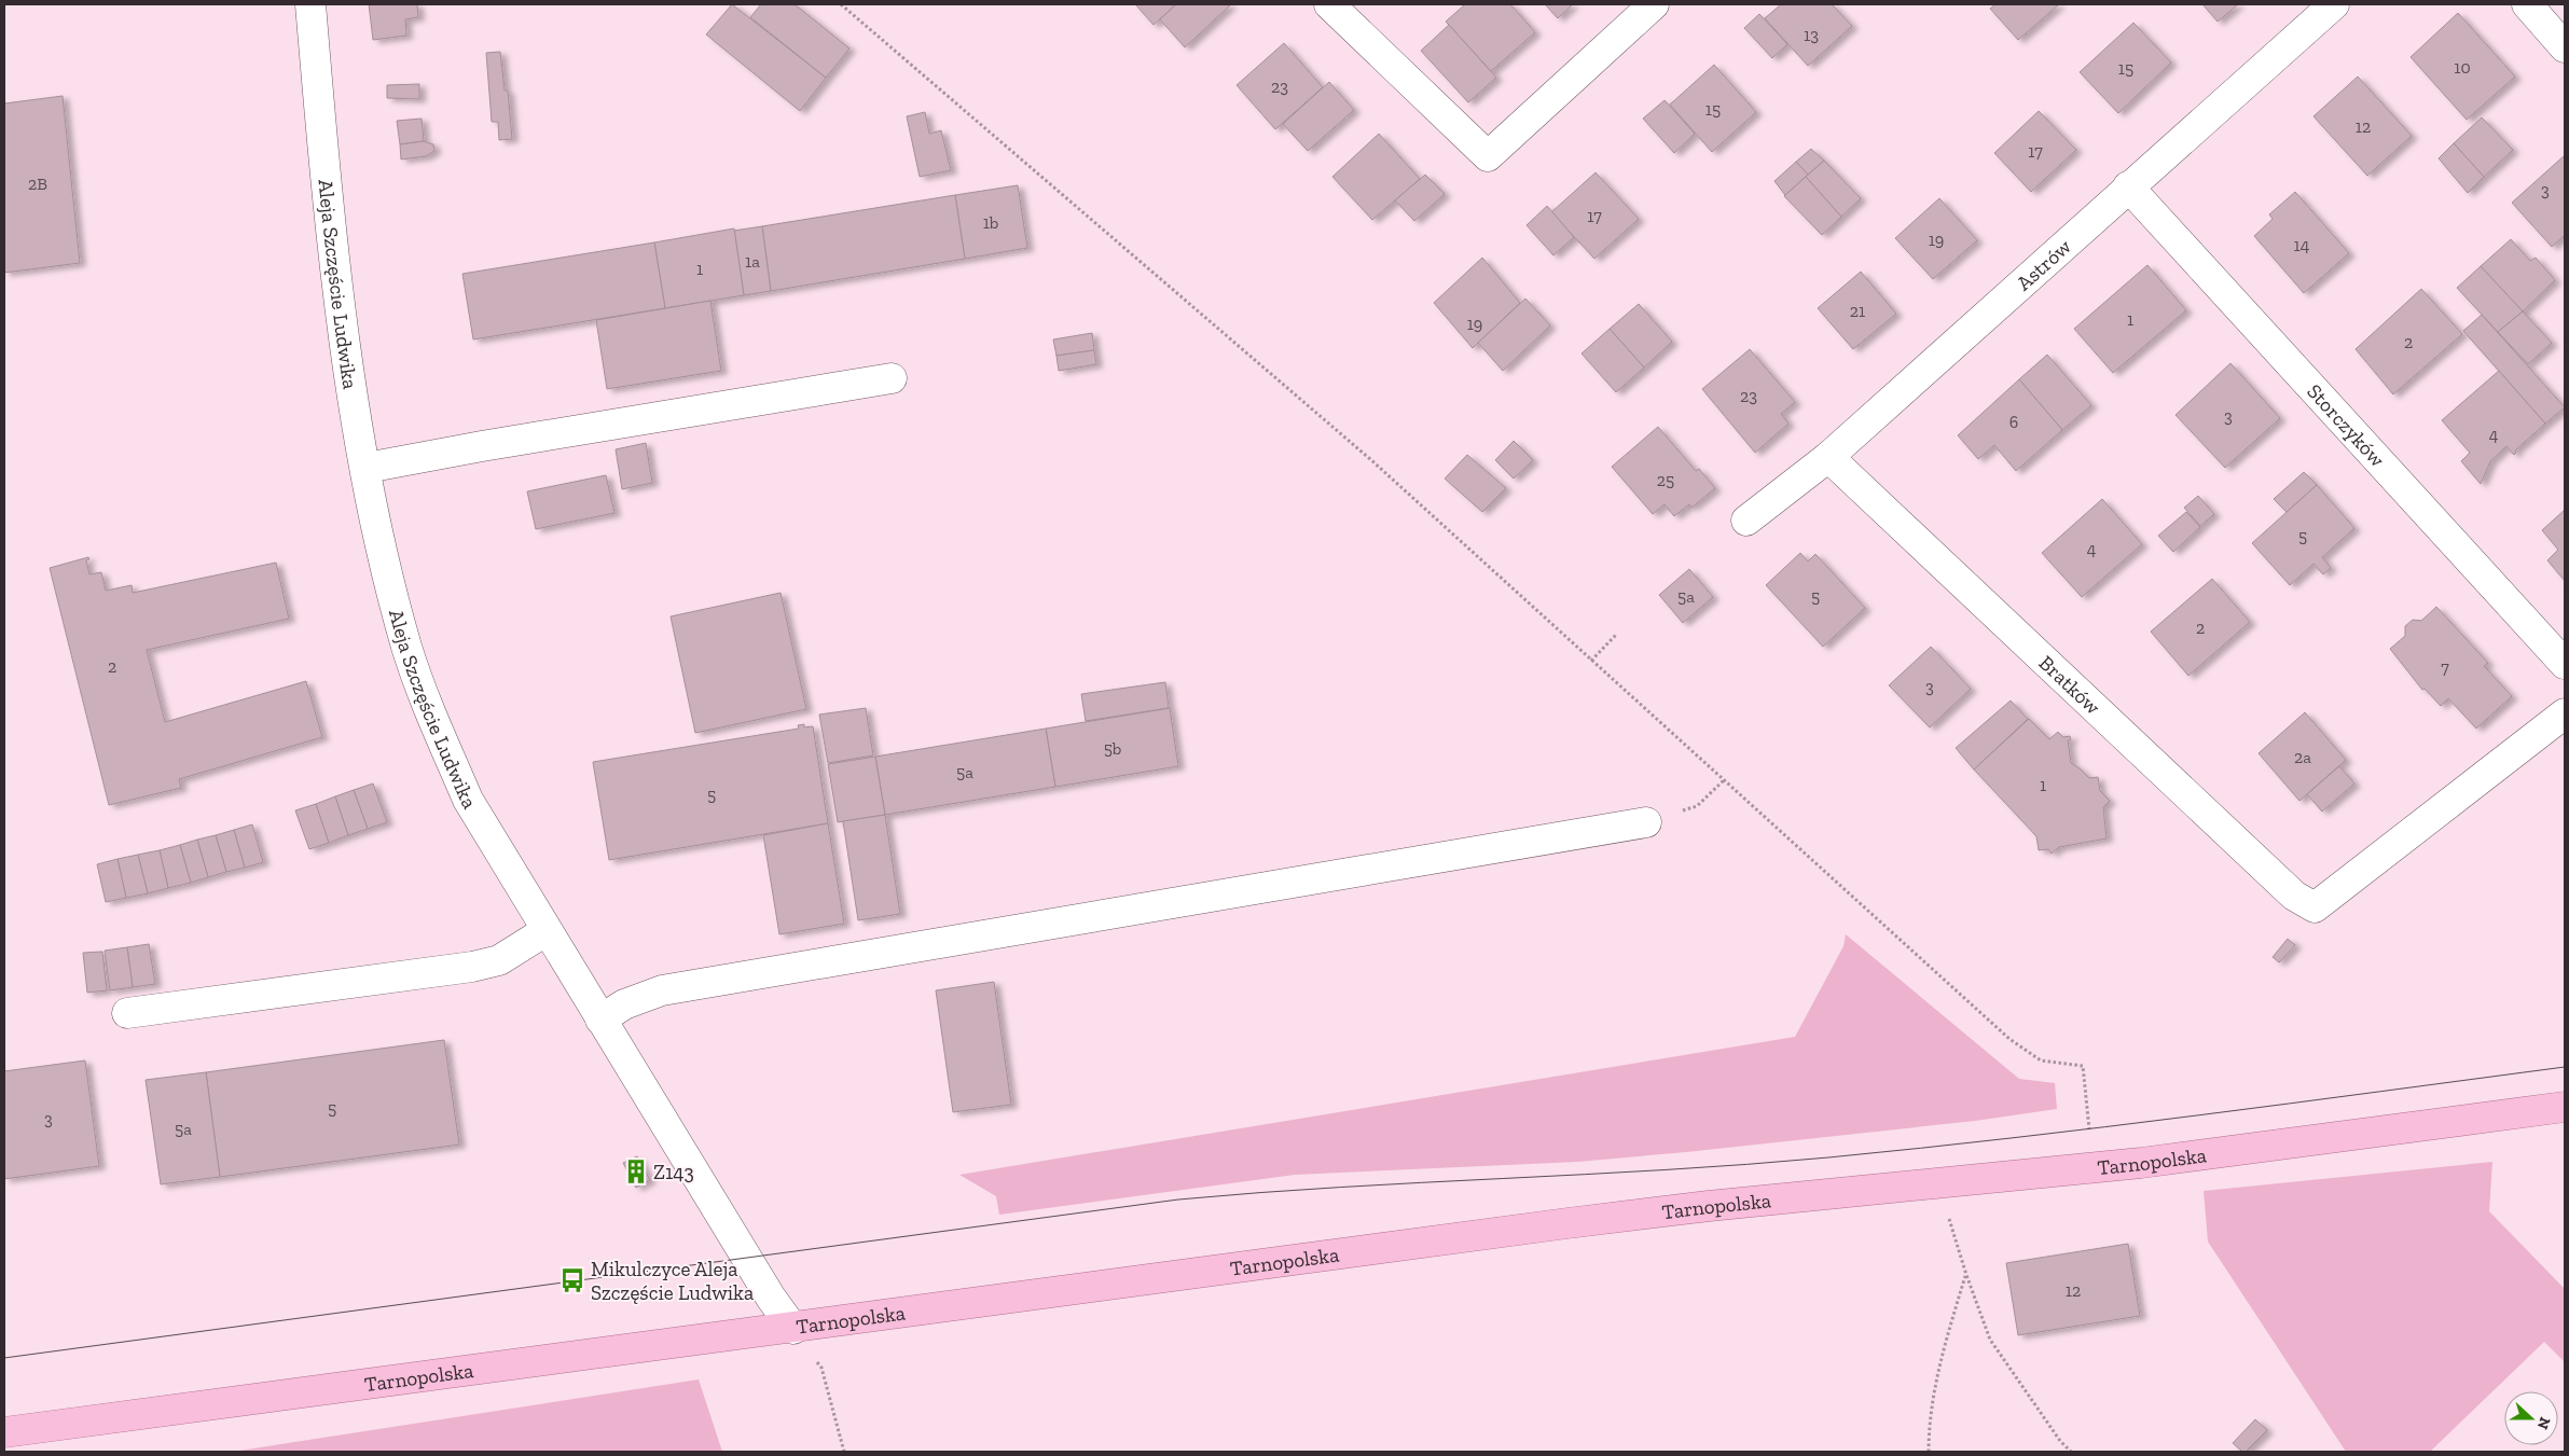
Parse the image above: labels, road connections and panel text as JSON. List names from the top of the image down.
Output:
{
  "streets": {
    "main road": ["Tarnopolska"],
    "street": [
      "Astrów",
      "Aleja Szczęście Ludwika",
      "Storczyków",
      "Bratków"
    ]
  },
  "crossings": [
    ["Astrów", "Storczyków"],
    ["Astrów", "Bratków"],
    ["Aleja Szczęście Ludwika", "Tarnopolska"]
  ],
  "places": {
    "building": ["Z143"],
    "bus stop": ["Mikulczyce Aleja Szczęście Ludwika"]
  },
  "house_numbers": [
    "13",
    "10",
    "15",
    "23",
    "15",
    "12",
    "17",
    "2B",
    "3",
    "17",
    "1b",
    "19",
    "14",
    "1a",
    "1",
    "21",
    "1",
    "19",
    "2",
    "23",
    "3",
    "6",
    "4",
    "25",
    "5",
    "4",
    "5a",
    "5",
    "2",
    "2",
    "7",
    "3",
    "5b",
    "2a",
    "5a",
    "1",
    "5",
    "5",
    "3",
    "5a",
    "12"
  ],
  "north": "right"
}
